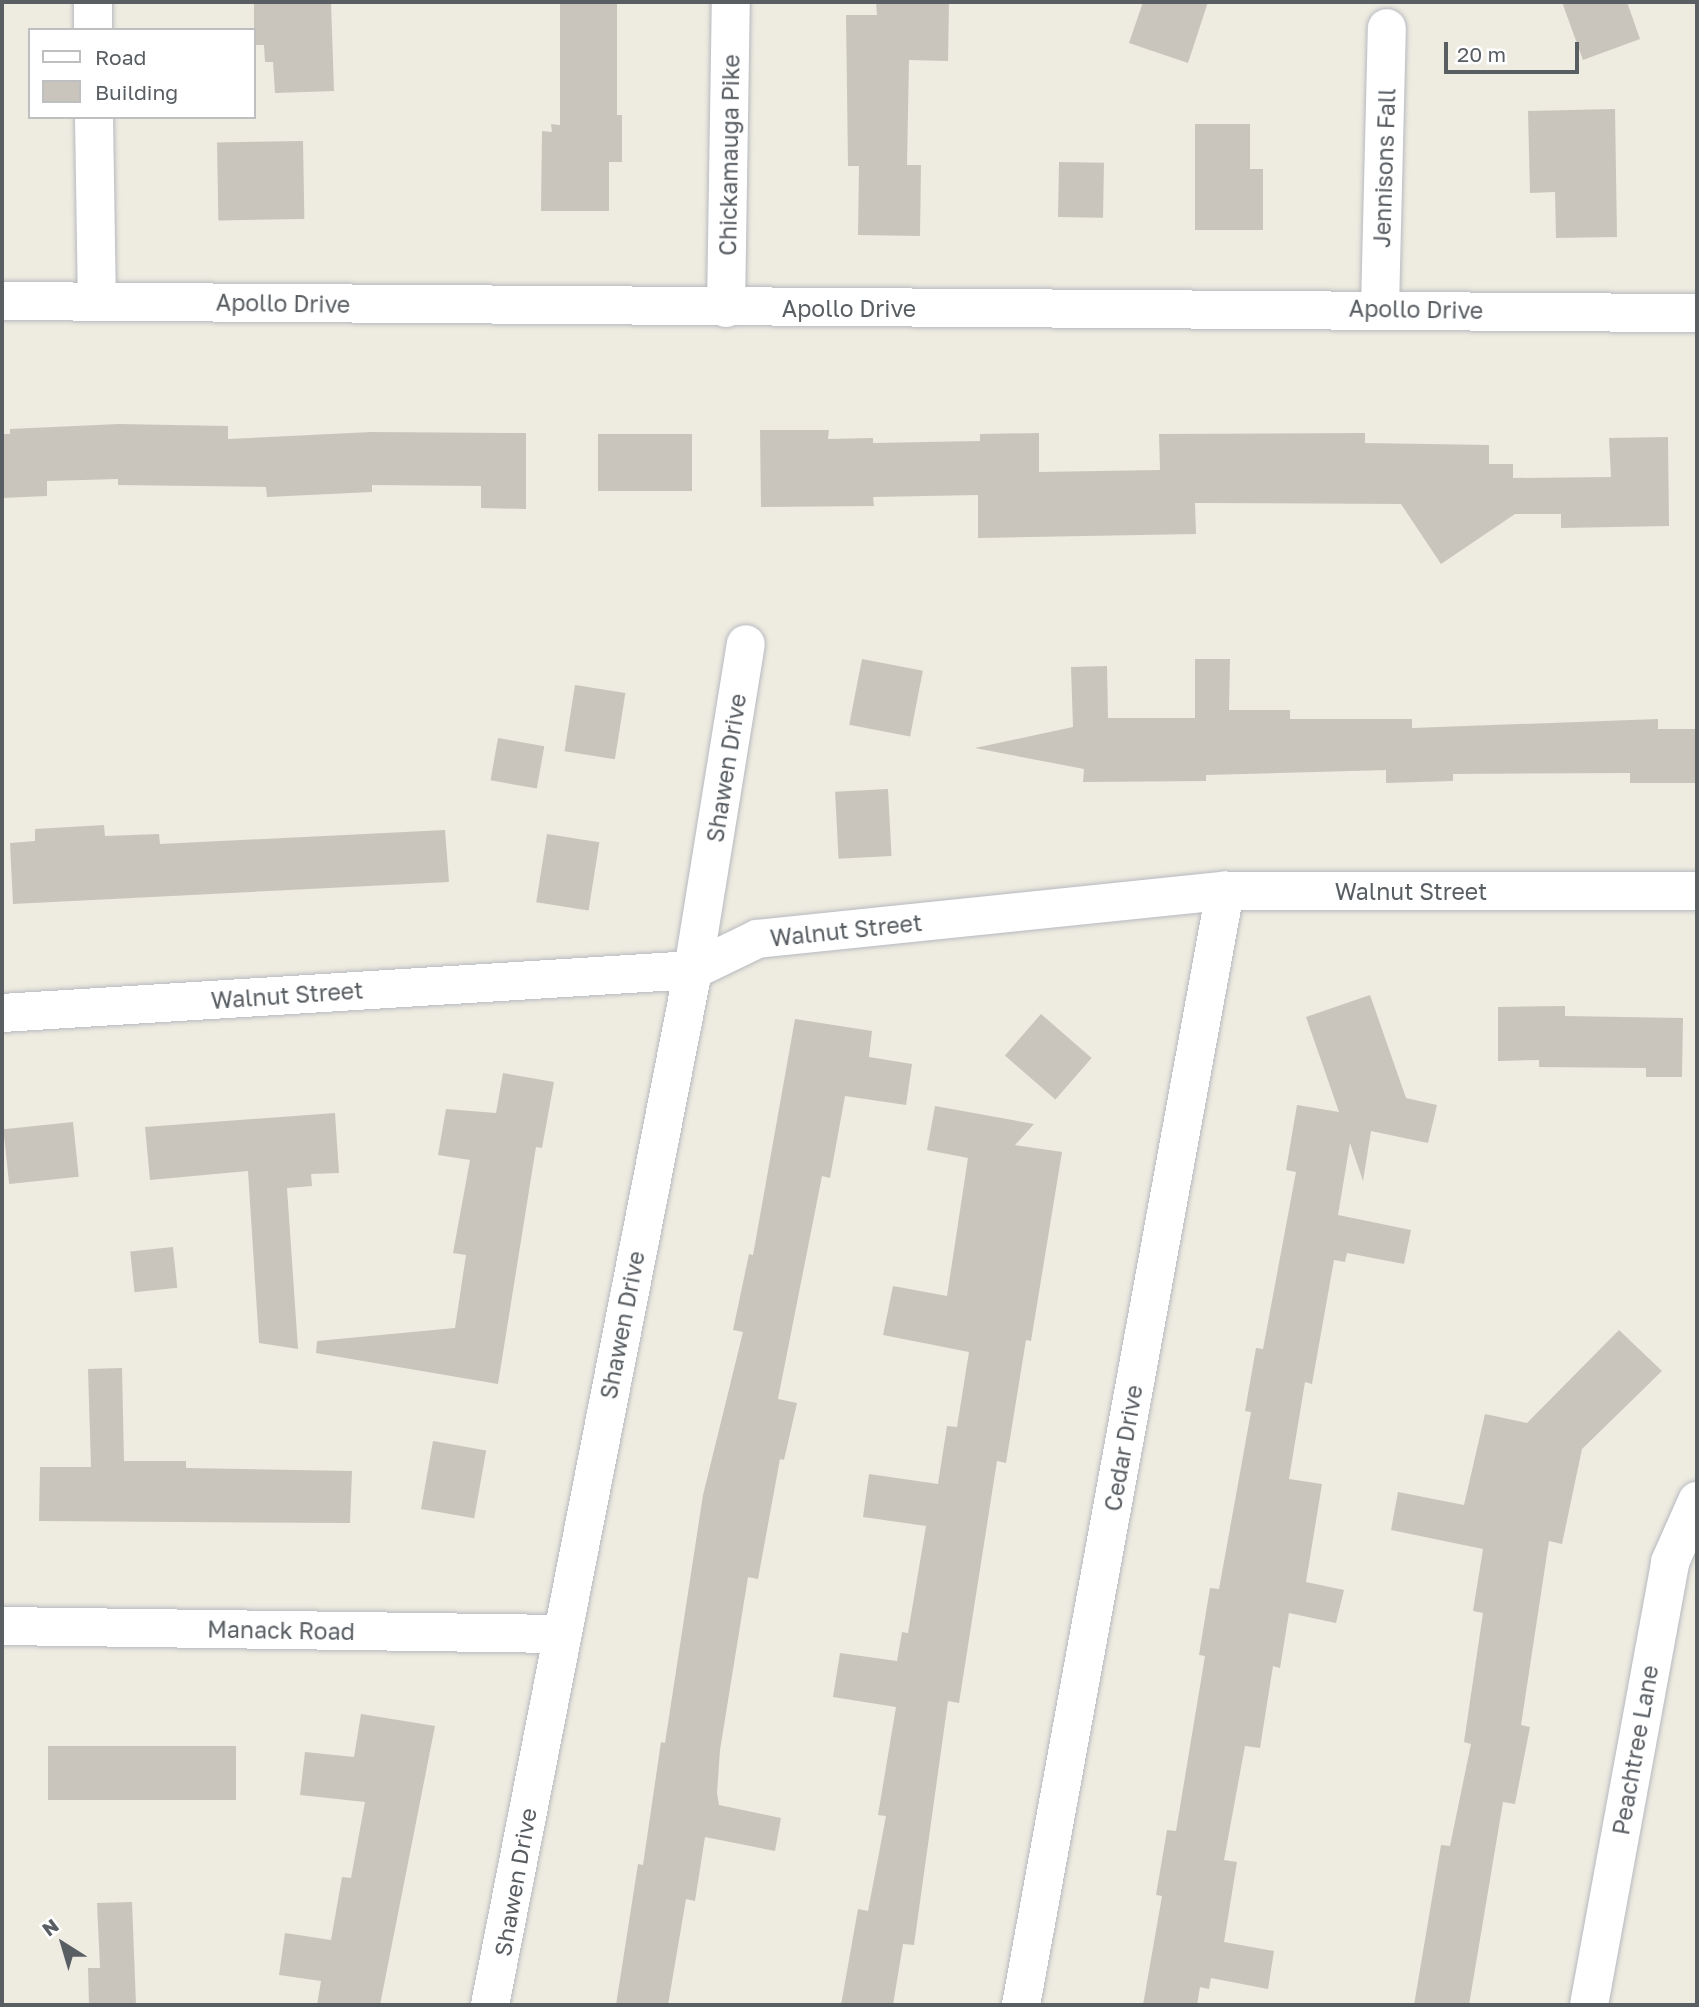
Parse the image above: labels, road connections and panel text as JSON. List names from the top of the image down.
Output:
{
  "streets": {
    "street": [
      "Chickamauga Pike",
      "Jennisons Fall",
      "Apollo Drive",
      "Shawen Drive",
      "Walnut Street",
      "Cedar Drive",
      "Manack Road",
      "Peachtree Lane"
    ]
  },
  "crossings": [
    ["Chickamauga Pike", "Apollo Drive"],
    ["Jennisons Fall", "Apollo Drive"],
    ["Shawen Drive", "Walnut Street"],
    ["Shawen Drive", "Manack Road"],
    ["Walnut Street", "Cedar Drive"]
  ],
  "legend": ["Road", "Building"],
  "scale_bar": "20 m",
  "north": "top left"
}
